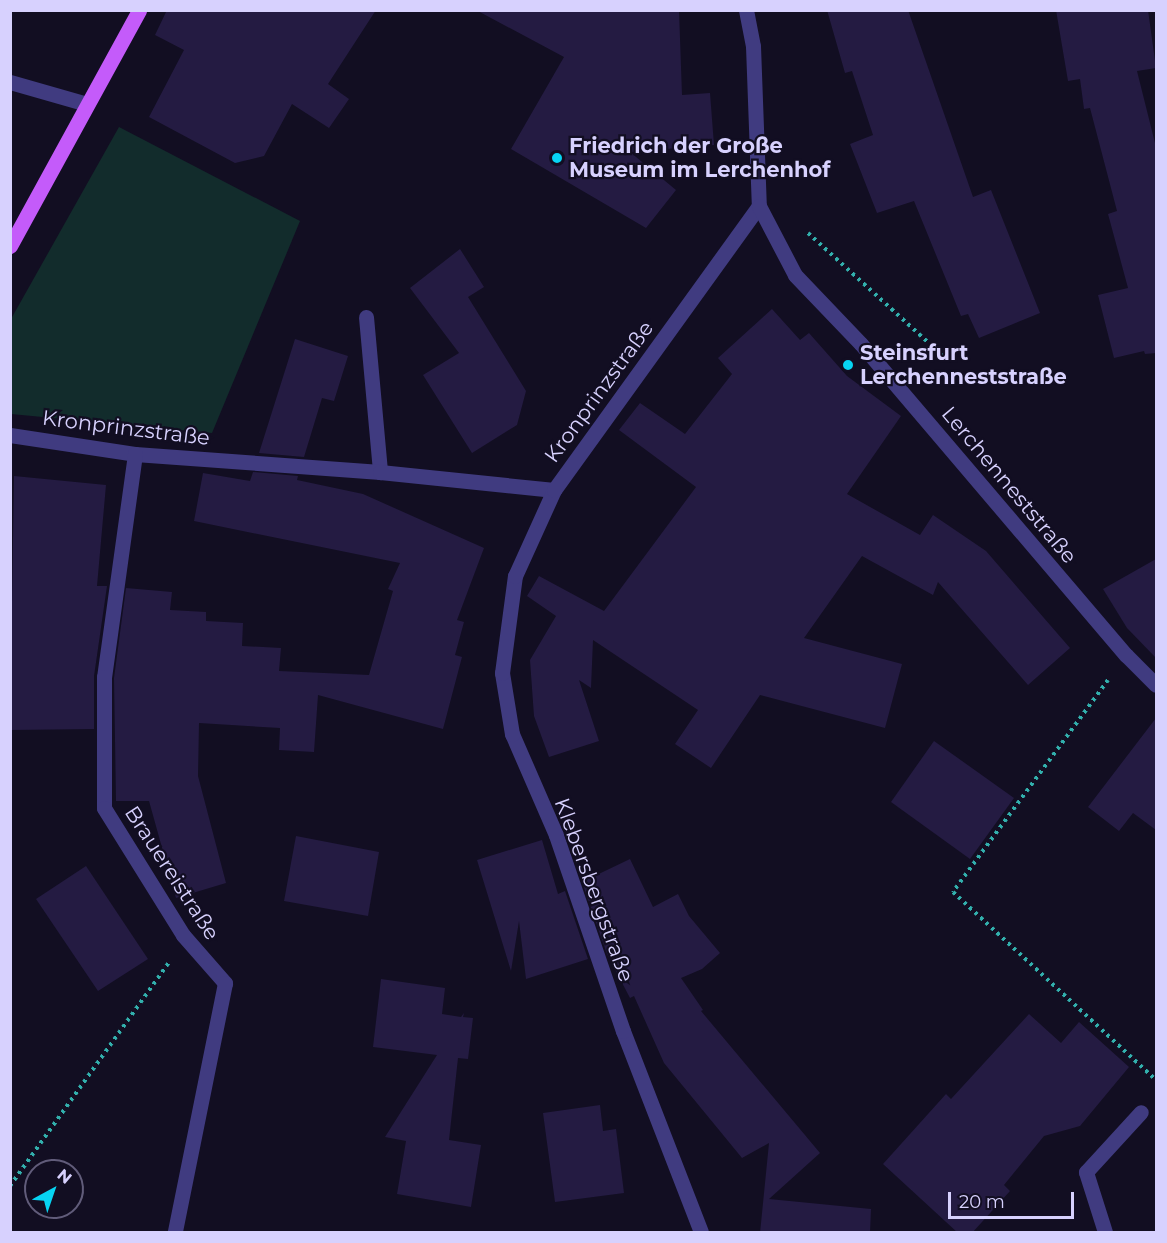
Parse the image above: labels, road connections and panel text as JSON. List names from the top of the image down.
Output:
{
  "streets": {
    "street": [
      "Kronprinzstraße",
      "Lerchenneststraße",
      "Brauereistraße",
      "Klebersbergstraße"
    ]
  },
  "crossings": [
    ["Kronprinzstraße", "Lerchenneststraße"],
    ["Kronprinzstraße", "Brauereistraße"],
    ["Kronprinzstraße", "Klebersbergstraße"]
  ],
  "places": ["Friedrich der Große Museum im Lerchenhof", "Steinsfurt Lerchenneststraße"],
  "scale_bar": "20 m",
  "north": "top right"
}
